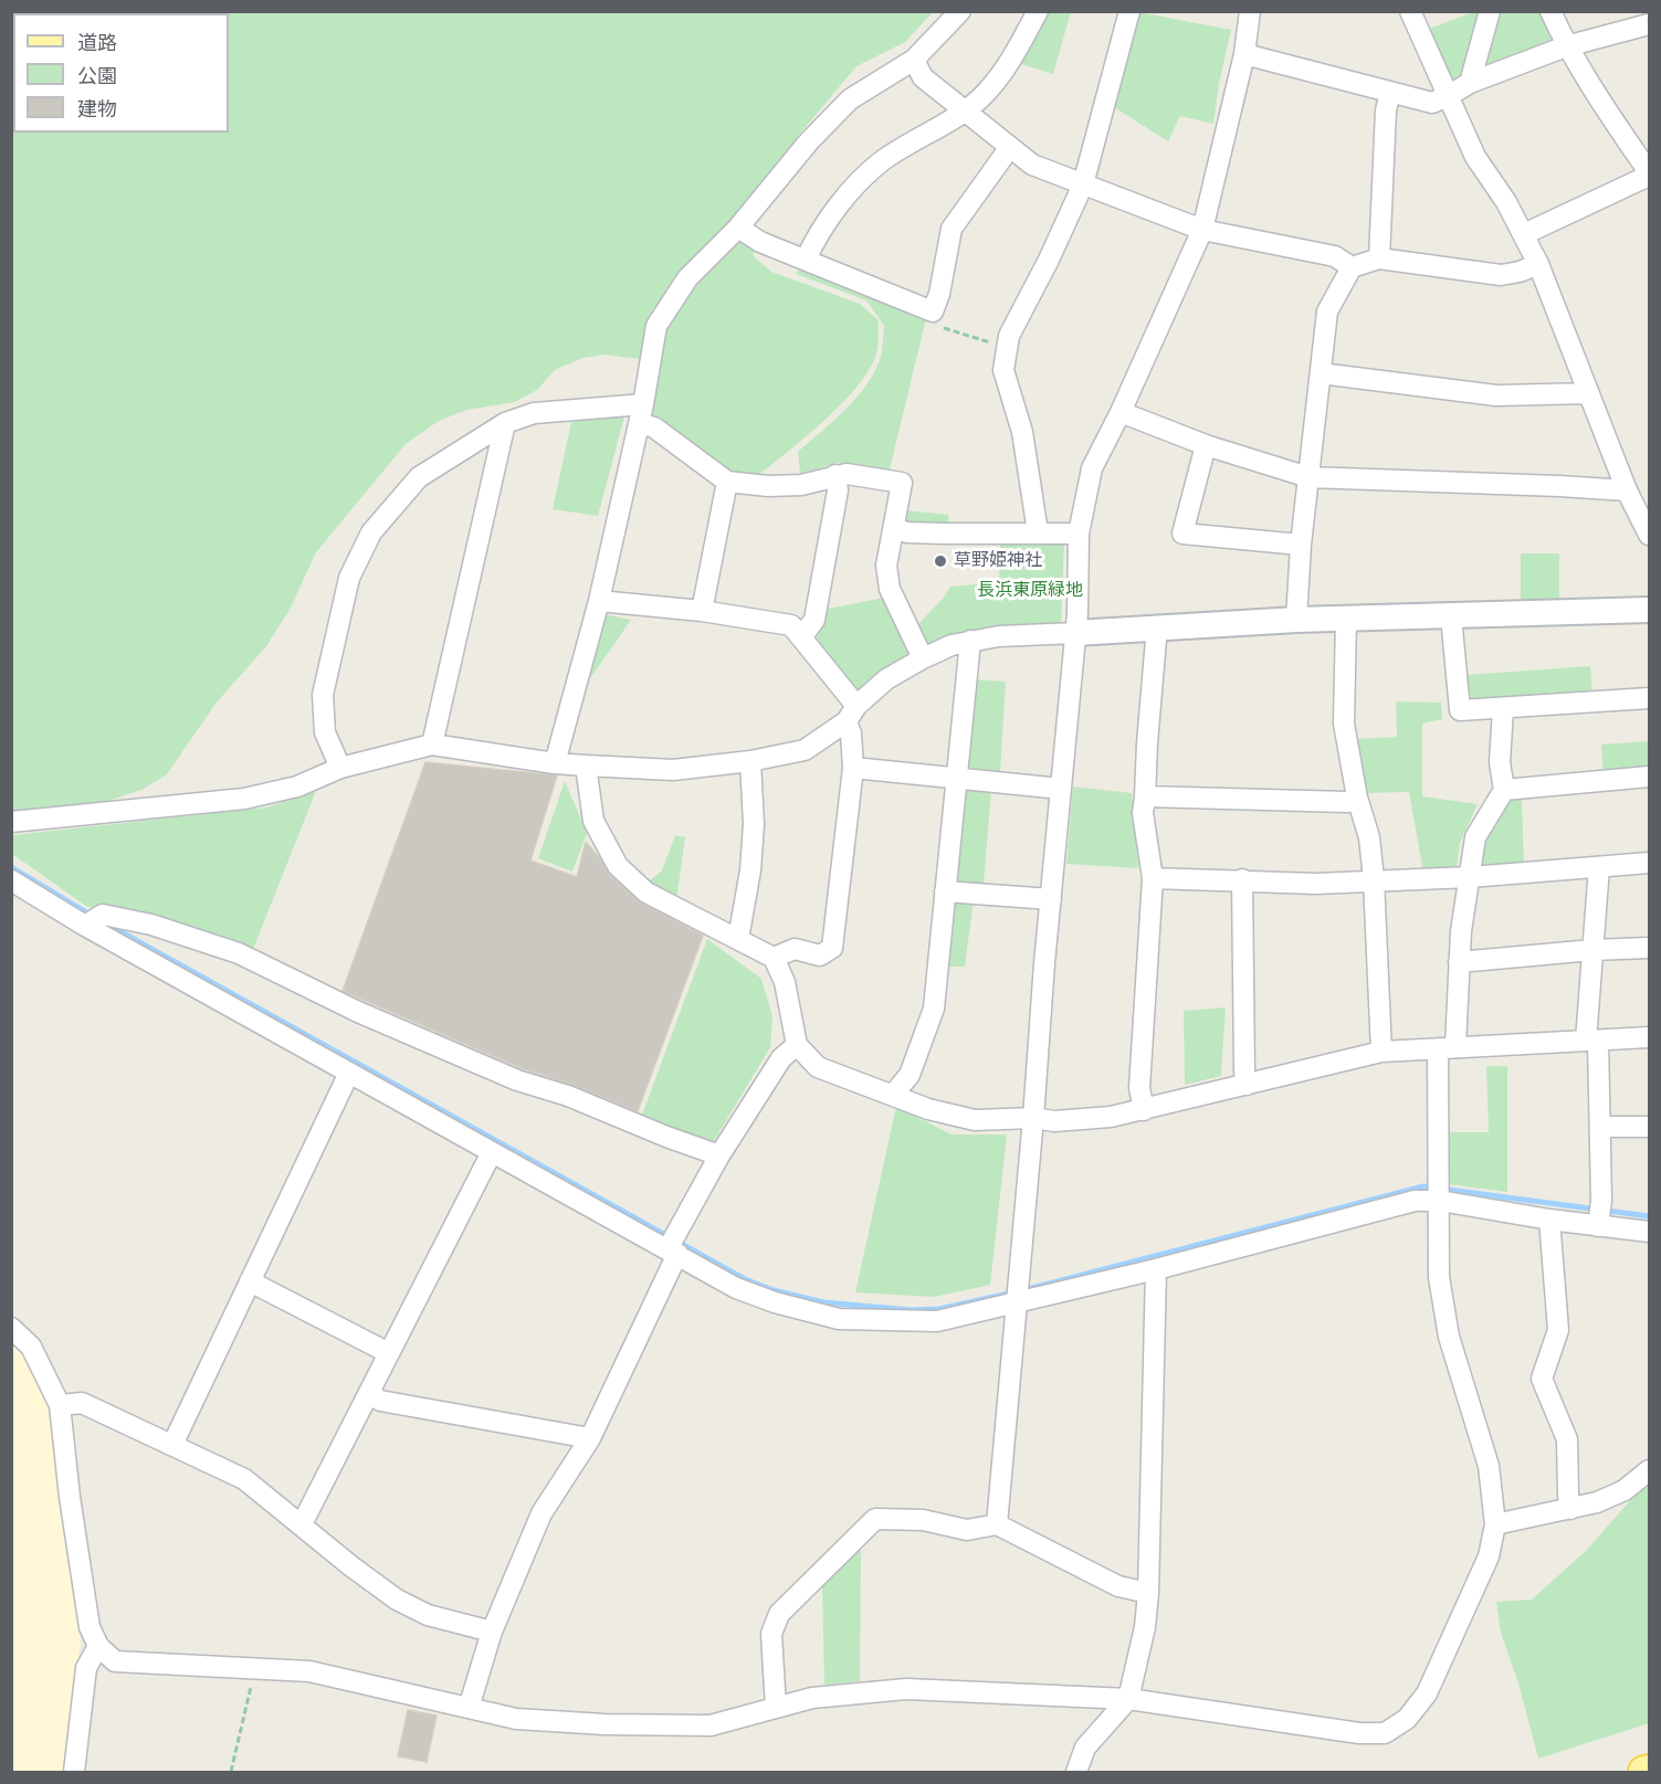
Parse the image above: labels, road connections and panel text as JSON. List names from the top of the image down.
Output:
{
  "parks": ["長浜東原緑地"],
  "places": ["草野姫神社"],
  "legend": ["道路", "公園", "建物"]
}
